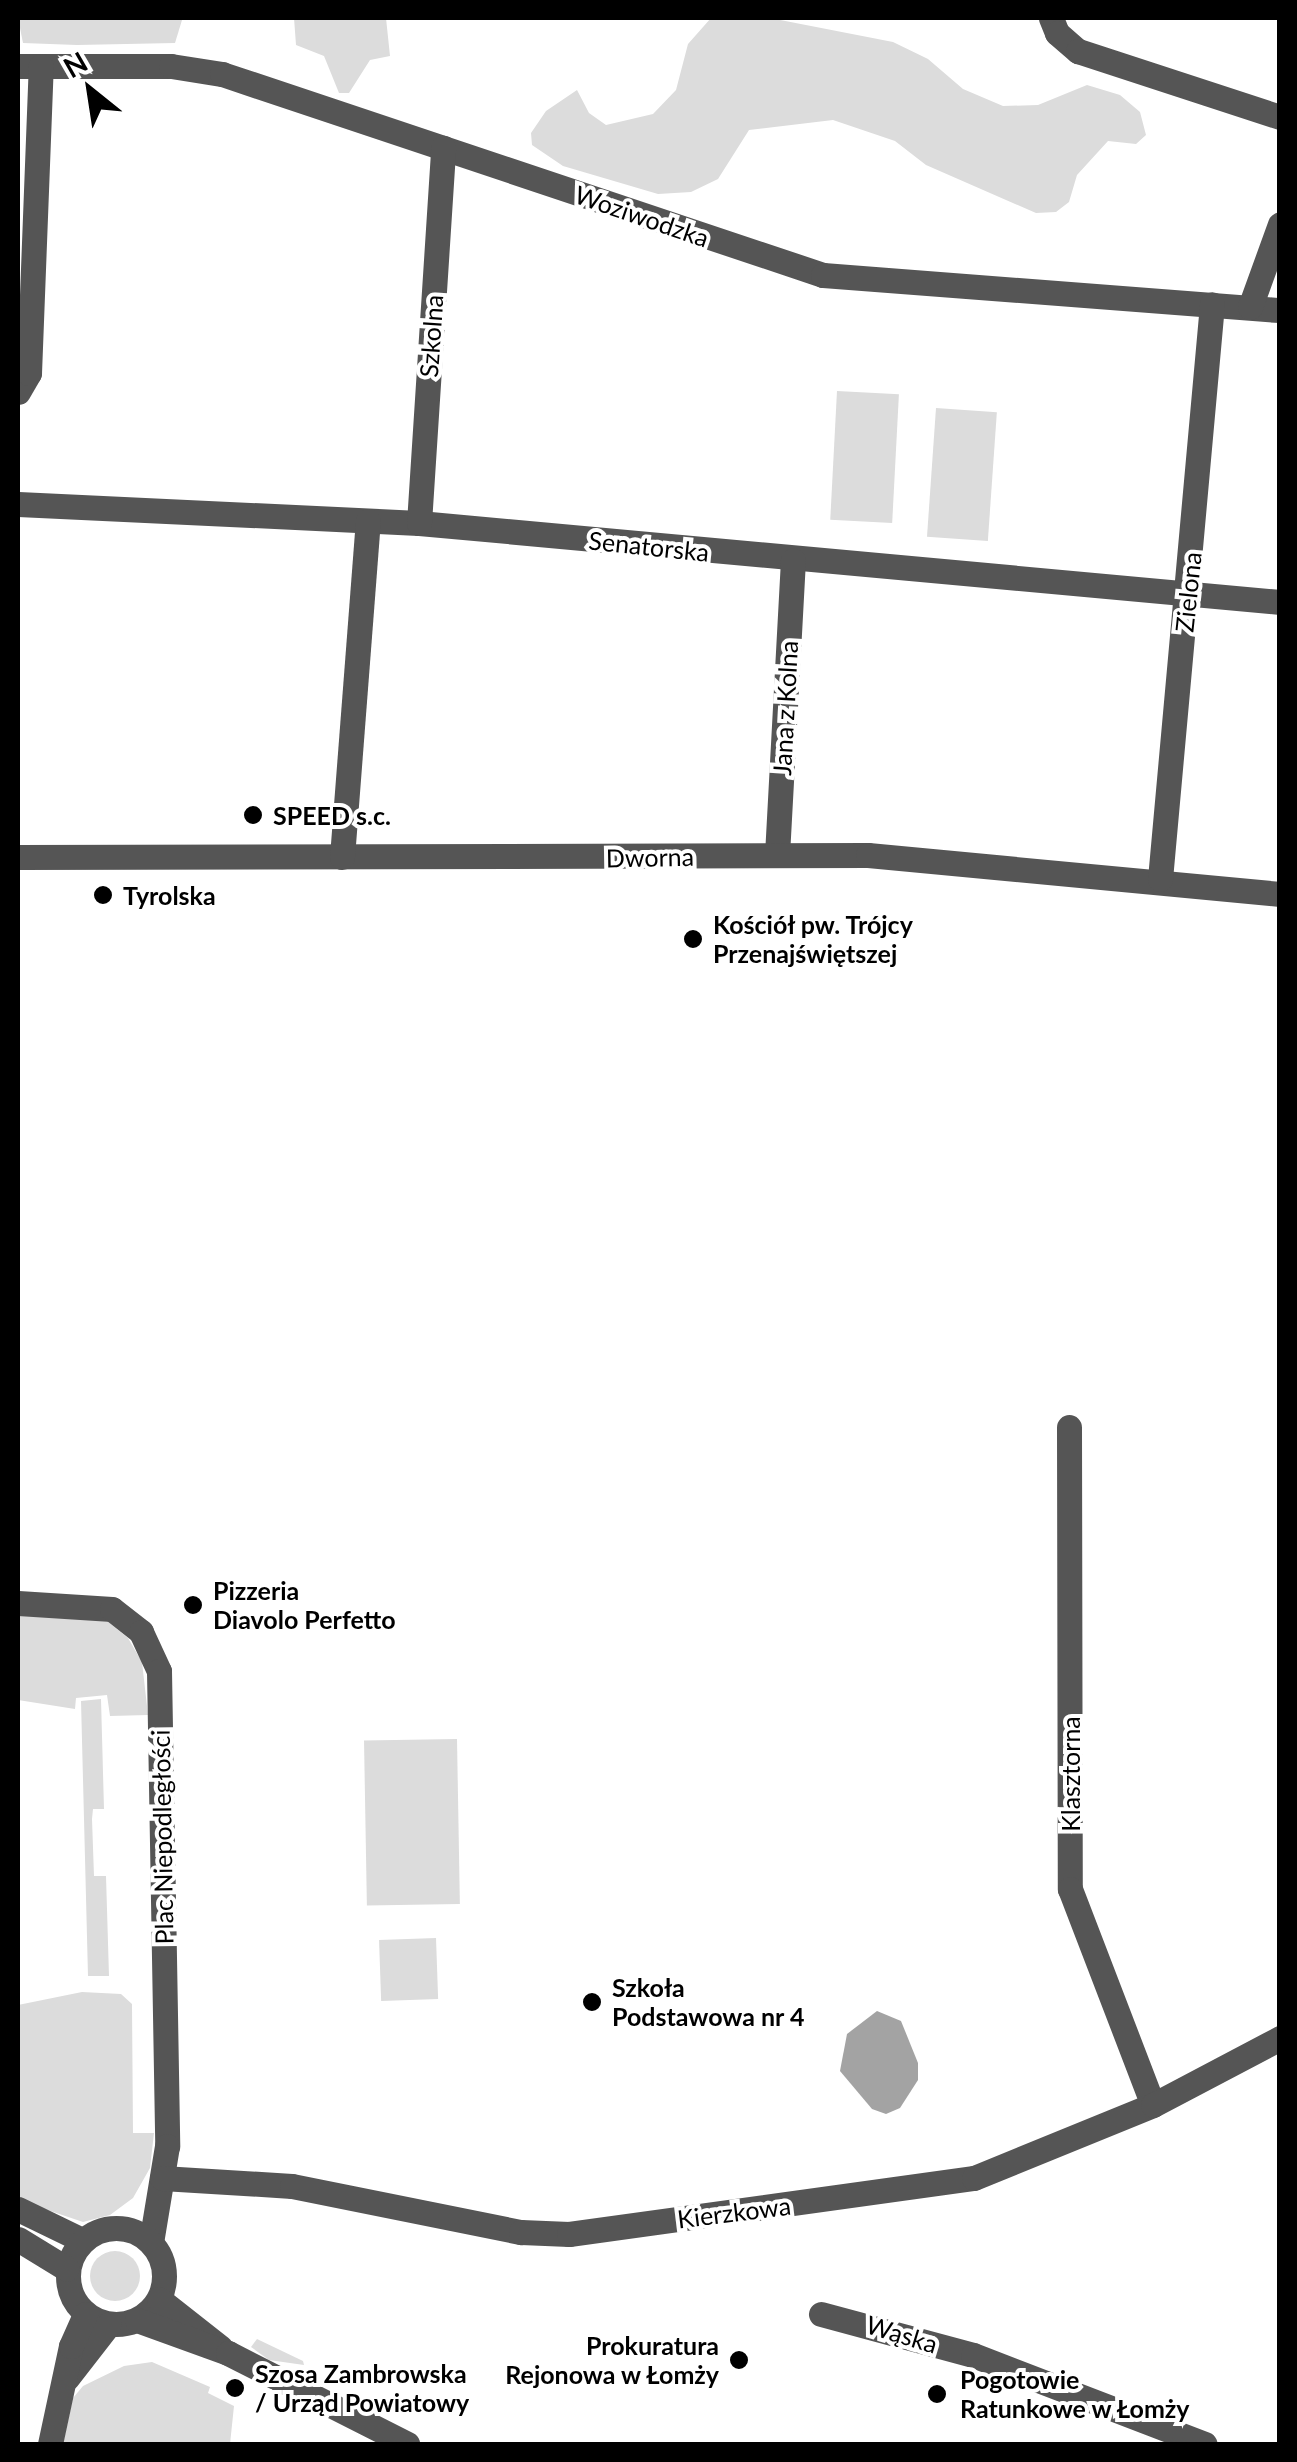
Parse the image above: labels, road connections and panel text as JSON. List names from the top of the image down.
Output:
{
  "streets": {
    "street": [
      "Woziwodzka",
      "Szkolna",
      "Senatorska",
      "Zielona",
      "Jana z Kolna",
      "Dworna",
      "Klasztorna",
      "Plac Niepodległości",
      "Kierzkowa",
      "Wąska"
    ]
  },
  "crossings": [
    ["Woziwodzka", "Szkolna"],
    ["Woziwodzka", "Zielona"],
    ["Szkolna", "Senatorska"],
    ["Senatorska", "Zielona"],
    ["Senatorska", "Jana z Kolna"],
    ["Zielona", "Dworna"],
    ["Jana z Kolna", "Dworna"],
    ["Klasztorna", "Kierzkowa"],
    ["Plac Niepodległości", "Kierzkowa"]
  ],
  "places": [
    "SPEED s.c.",
    "Tyrolska",
    "Kościół pw. Trójcy Przenajświętszej",
    "Pizzeria Diavolo Perfetto",
    "Szkoła Podstawowa nr 4",
    "Prokuratura Rejonowa w Łomży",
    "Szosa Zambrowska / Urząd Powiatowy",
    "Pogotowie Ratunkowe w Łomży"
  ],
  "north": "top left"
}
